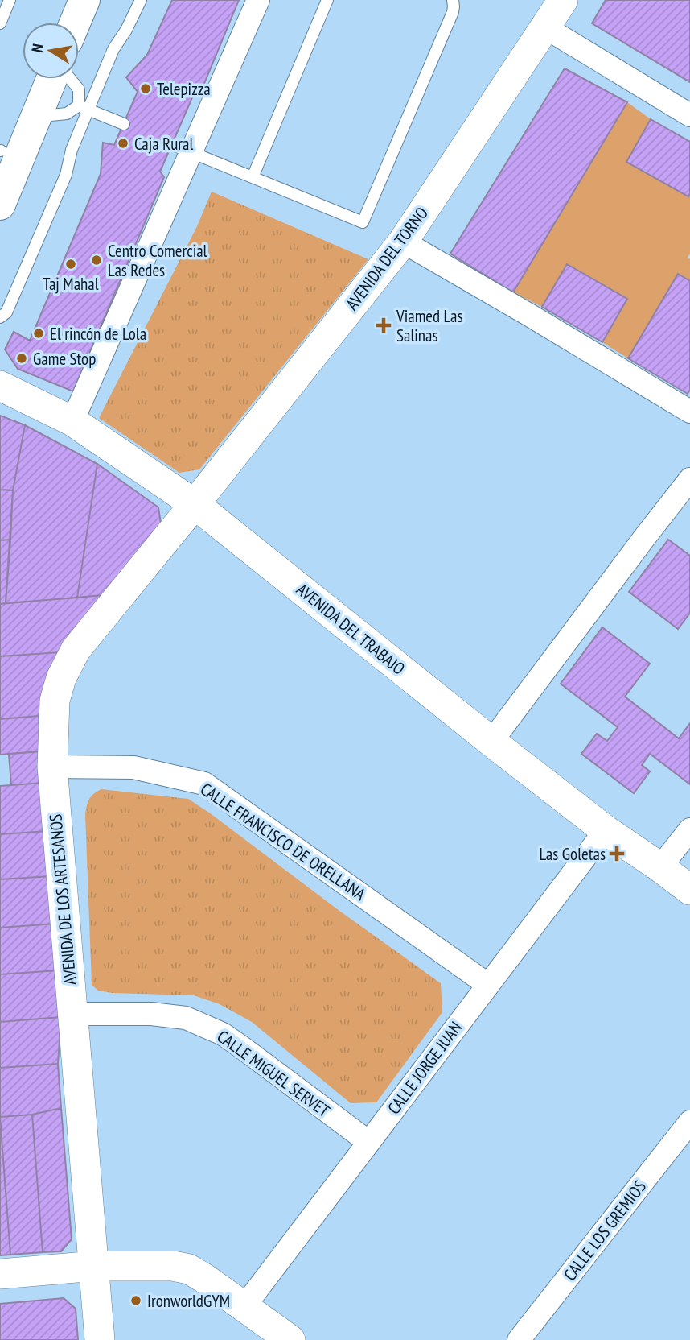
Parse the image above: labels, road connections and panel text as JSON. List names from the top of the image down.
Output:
{
  "streets": {
    "street": [
      "AVENIDA DEL TORNO",
      "AVENIDA DEL TRABAJO",
      "CALLE FRANCISCO DE ORELLANA",
      "AVENIDA DE LOS ARTESANOS",
      "CALLE JORGE JUAN",
      "CALLE MIGUEL SERVET",
      "CALLE LOS GREMIOS"
    ]
  },
  "crossings": [
    ["AVENIDA DEL TORNO", "AVENIDA DEL TRABAJO"],
    ["AVENIDA DEL TORNO", "AVENIDA DE LOS ARTESANOS"],
    ["AVENIDA DEL TRABAJO", "AVENIDA DE LOS ARTESANOS"],
    ["AVENIDA DEL TRABAJO", "CALLE JORGE JUAN"],
    ["CALLE FRANCISCO DE ORELLANA", "AVENIDA DE LOS ARTESANOS"],
    ["CALLE FRANCISCO DE ORELLANA", "CALLE JORGE JUAN"],
    ["AVENIDA DE LOS ARTESANOS", "CALLE MIGUEL SERVET"],
    ["CALLE JORGE JUAN", "CALLE MIGUEL SERVET"]
  ],
  "places": {
    "other": [
      "Telepizza",
      "Caja Rural",
      "Centro Comercial Las Redes",
      "Taj Mahal",
      "El rincón de Lola",
      "Game Stop",
      "IronworldGYM"
    ],
    "health": ["Viamed Las Salinas", "Las Goletas"]
  },
  "north": "left"
}
